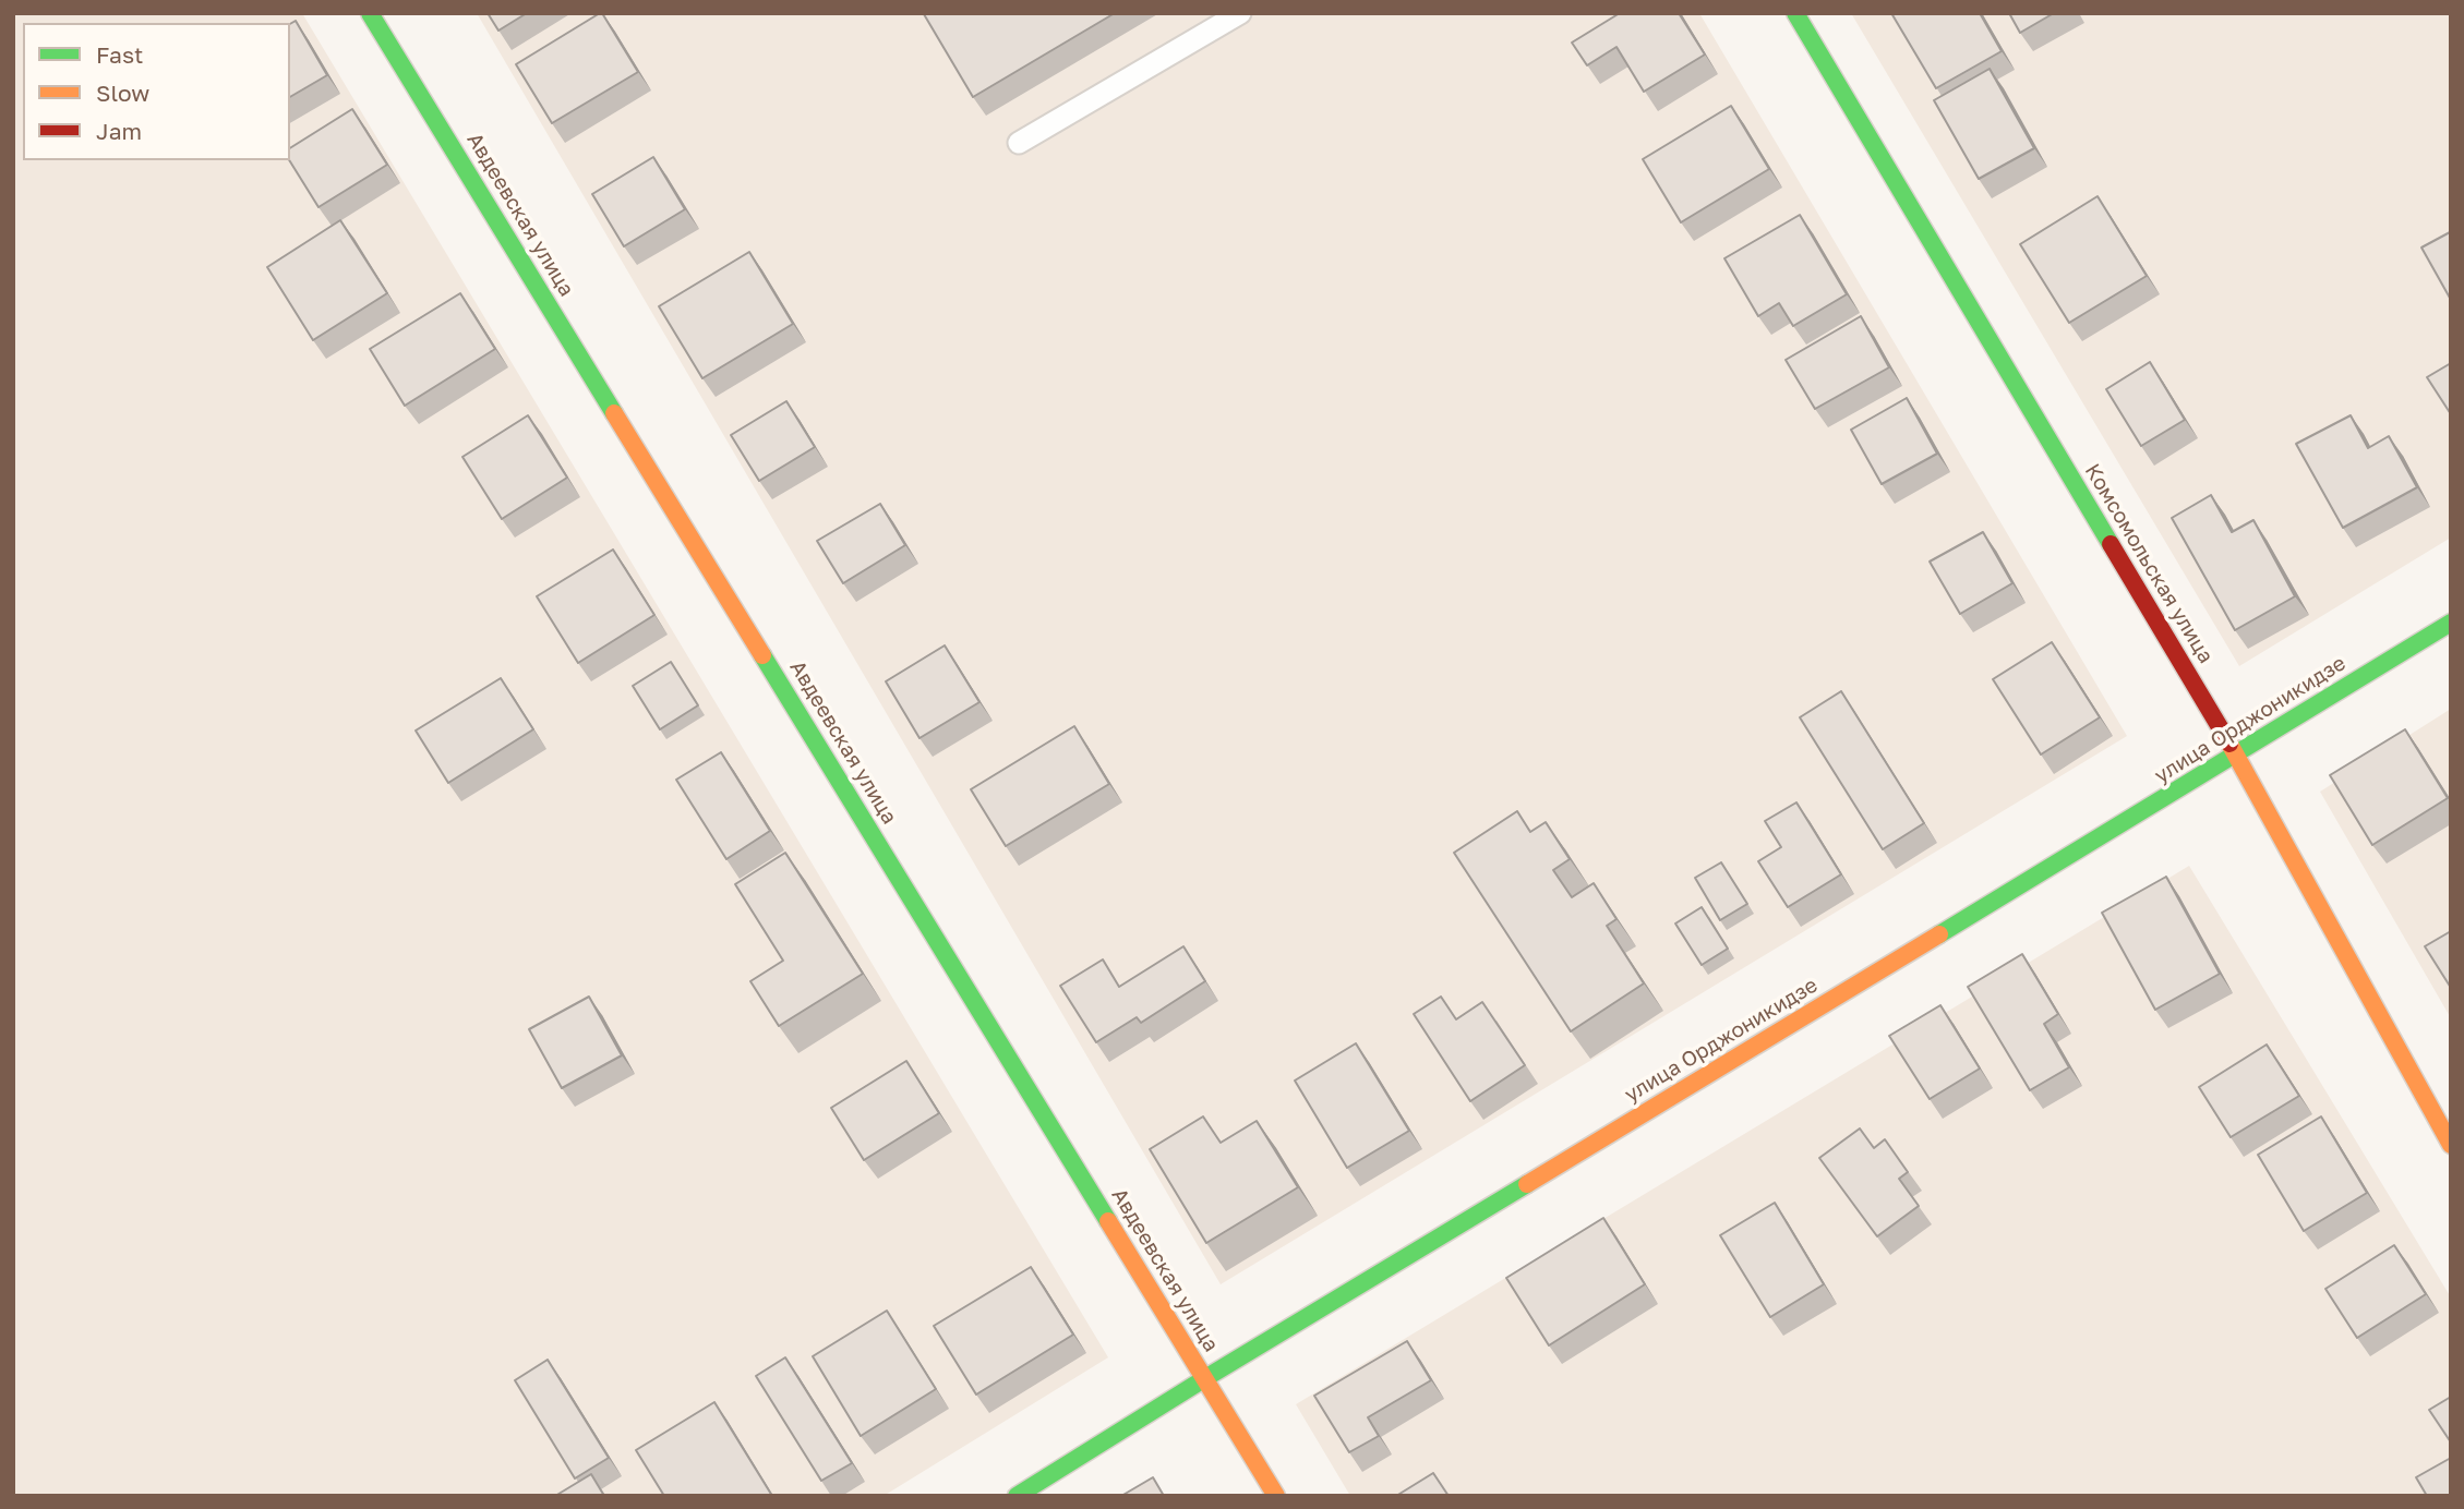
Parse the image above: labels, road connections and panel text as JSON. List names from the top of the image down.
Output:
{
  "streets": {
    "street": ["Авдеевская улица", "Комсомольская улица", "улица Орджоникидзе"]
  },
  "crossings": [
    ["Авдеевская улица", "улица Орджоникидзе"],
    ["Комсомольская улица", "улица Орджоникидзе"]
  ],
  "legend": ["Fast", "Slow", "Jam"]
}
